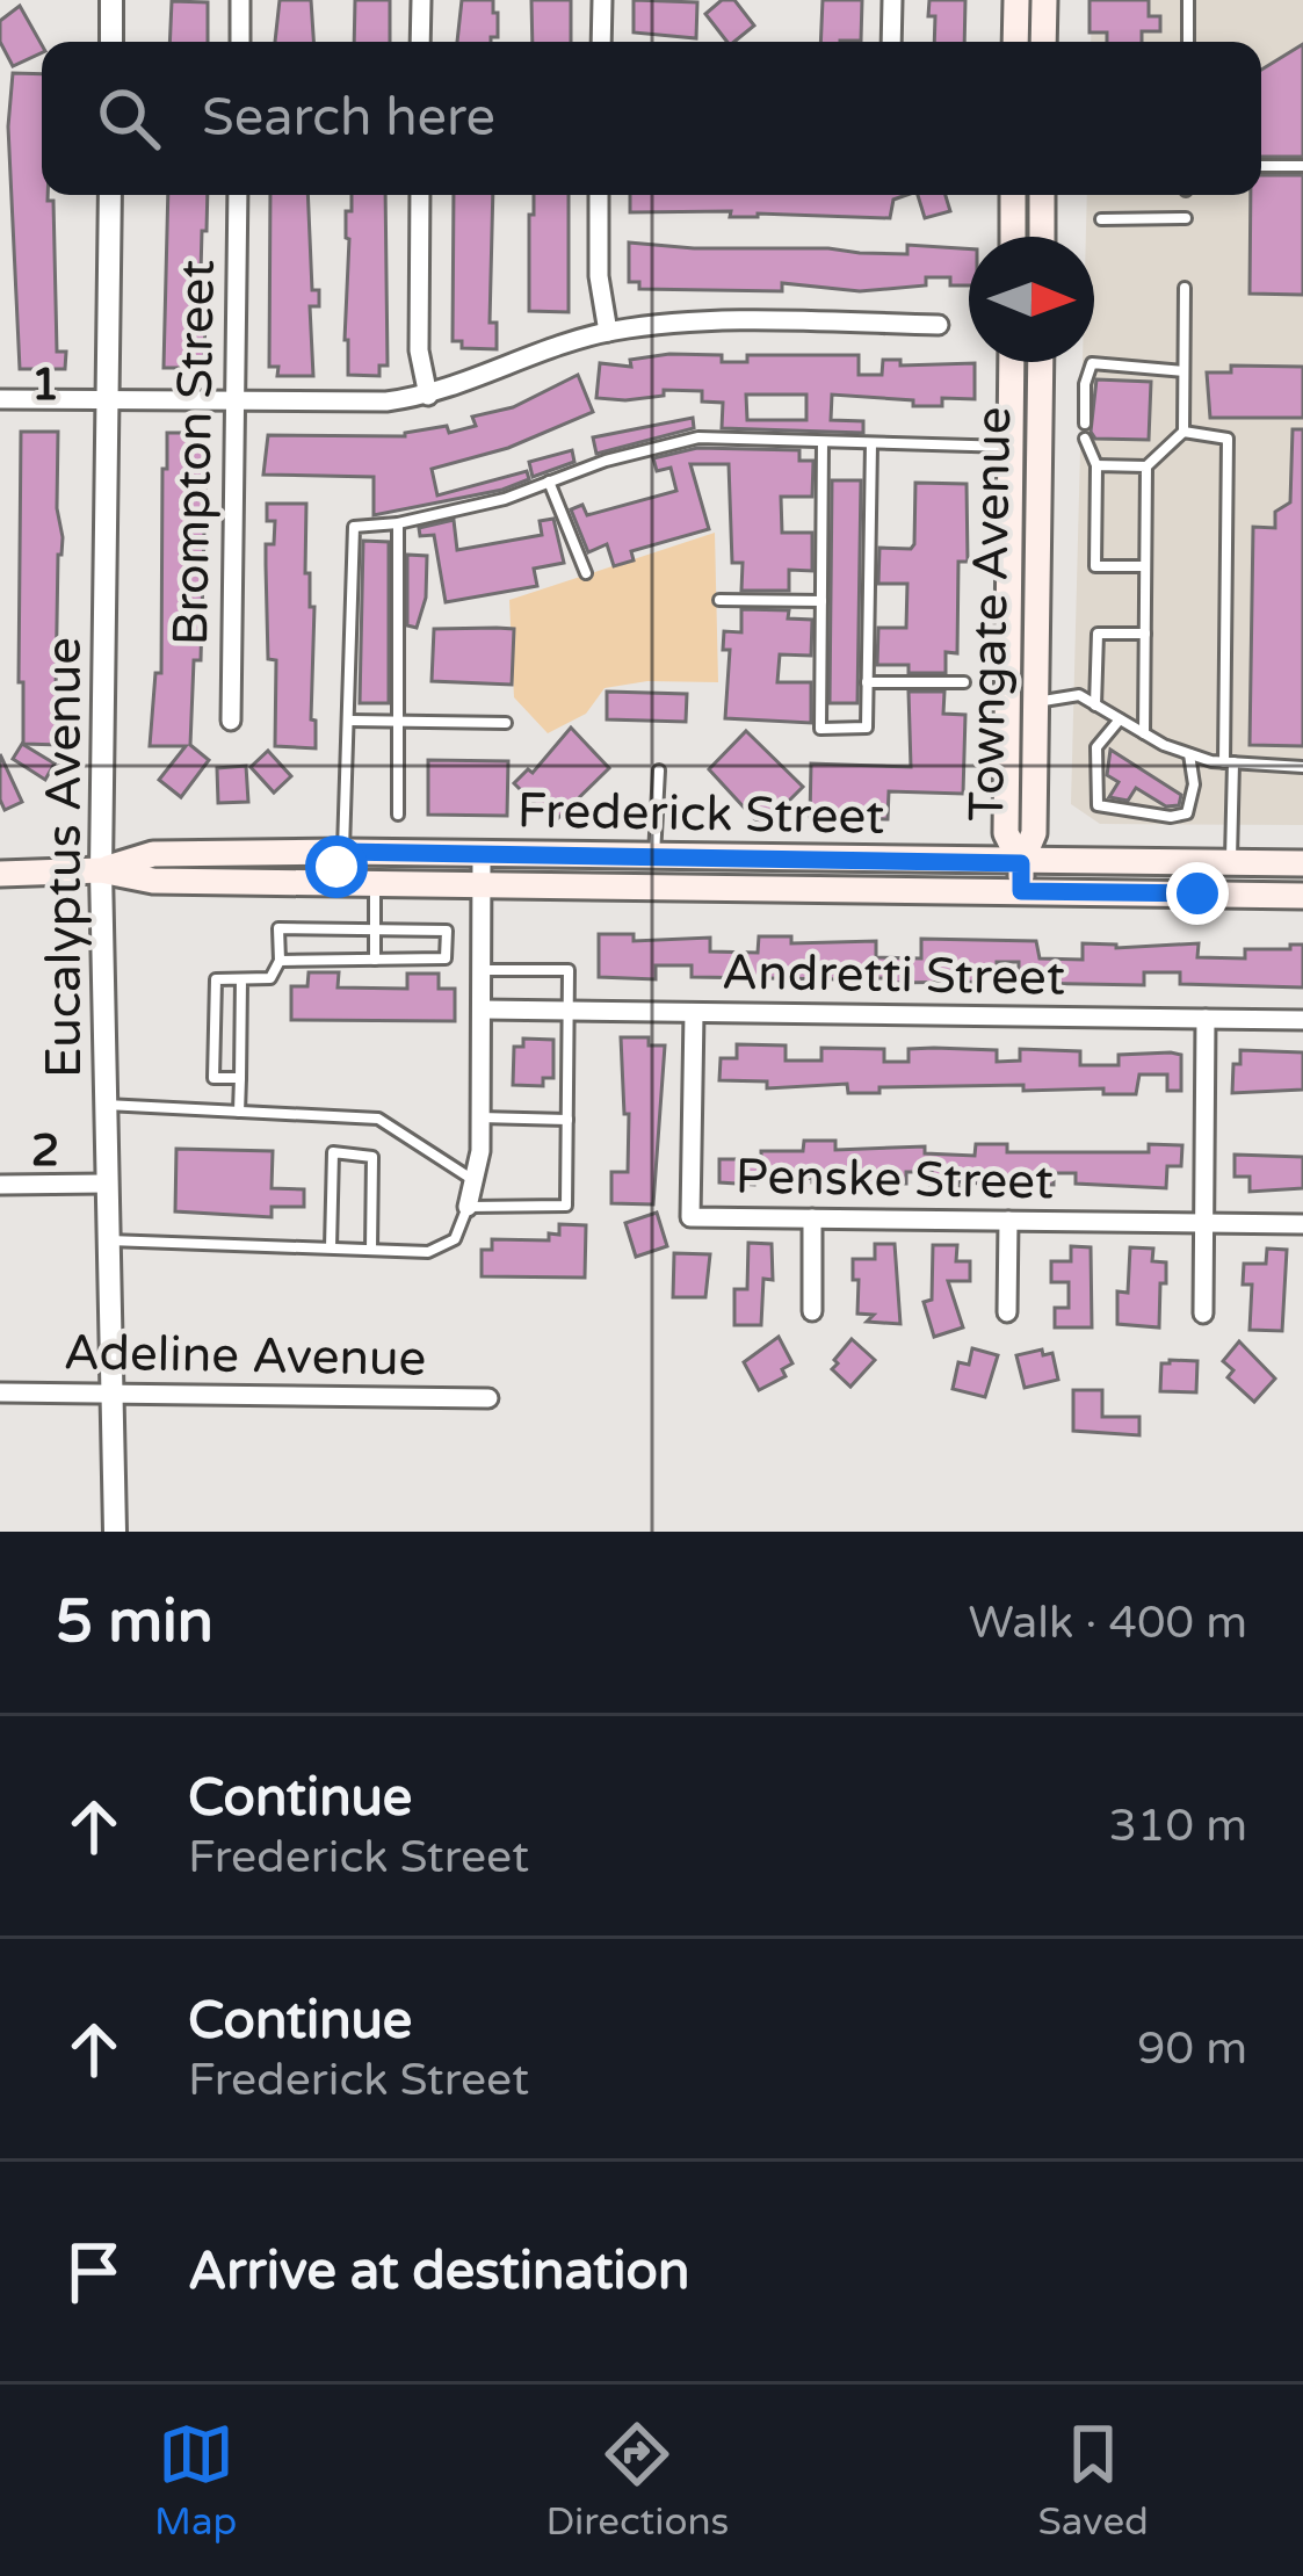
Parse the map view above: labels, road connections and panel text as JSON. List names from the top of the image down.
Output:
{
  "streets": {
    "main road": ["Towngate Avenue", "Frederick Street"],
    "street": [
      "Brompton Street",
      "Eucalyptus Avenue",
      "Andretti Street",
      "Penske Street",
      "Adeline Avenue"
    ]
  },
  "crossings": [
    ["Towngate Avenue", "Frederick Street"],
    ["Frederick Street", "Eucalyptus Avenue"],
    ["Eucalyptus Avenue", "Adeline Avenue"],
    ["Andretti Street", "Penske Street"]
  ],
  "north": "right",
  "page": {
    "search": "Search here",
    "heading": ["5 min", "Walk · 400 m"],
    "list": [
      ["Continue", "Frederick Street", "310 m"],
      ["Continue", "Frederick Street", "90 m"],
      "Arrive at destination"
    ],
    "nav": ["Map", "Directions", "Saved"]
  },
  "grid": {
    "rows": ["1", "2"]
  }
}
